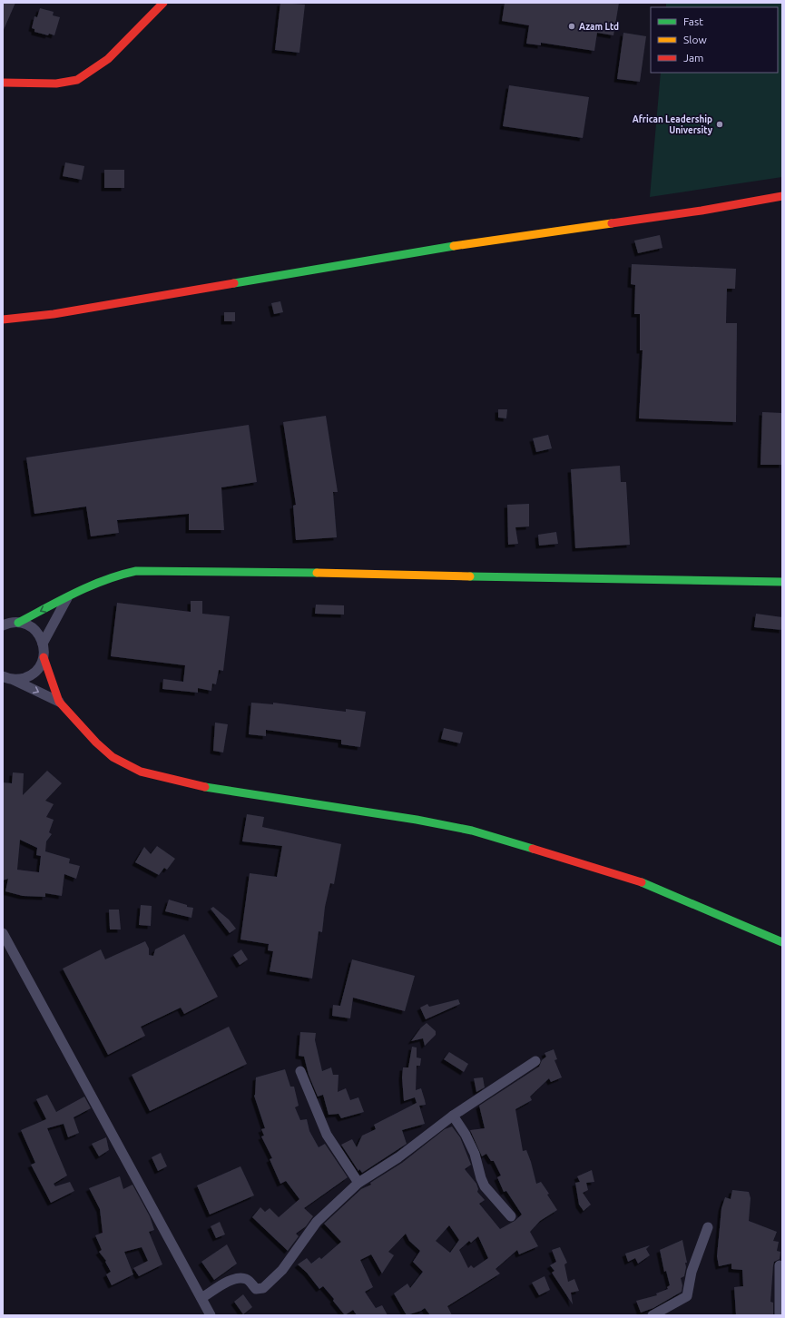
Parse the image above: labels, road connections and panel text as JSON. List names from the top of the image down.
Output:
{
  "places": ["Azam Ltd", "African Leadership University"],
  "legend": ["Fast", "Slow", "Jam"]
}
